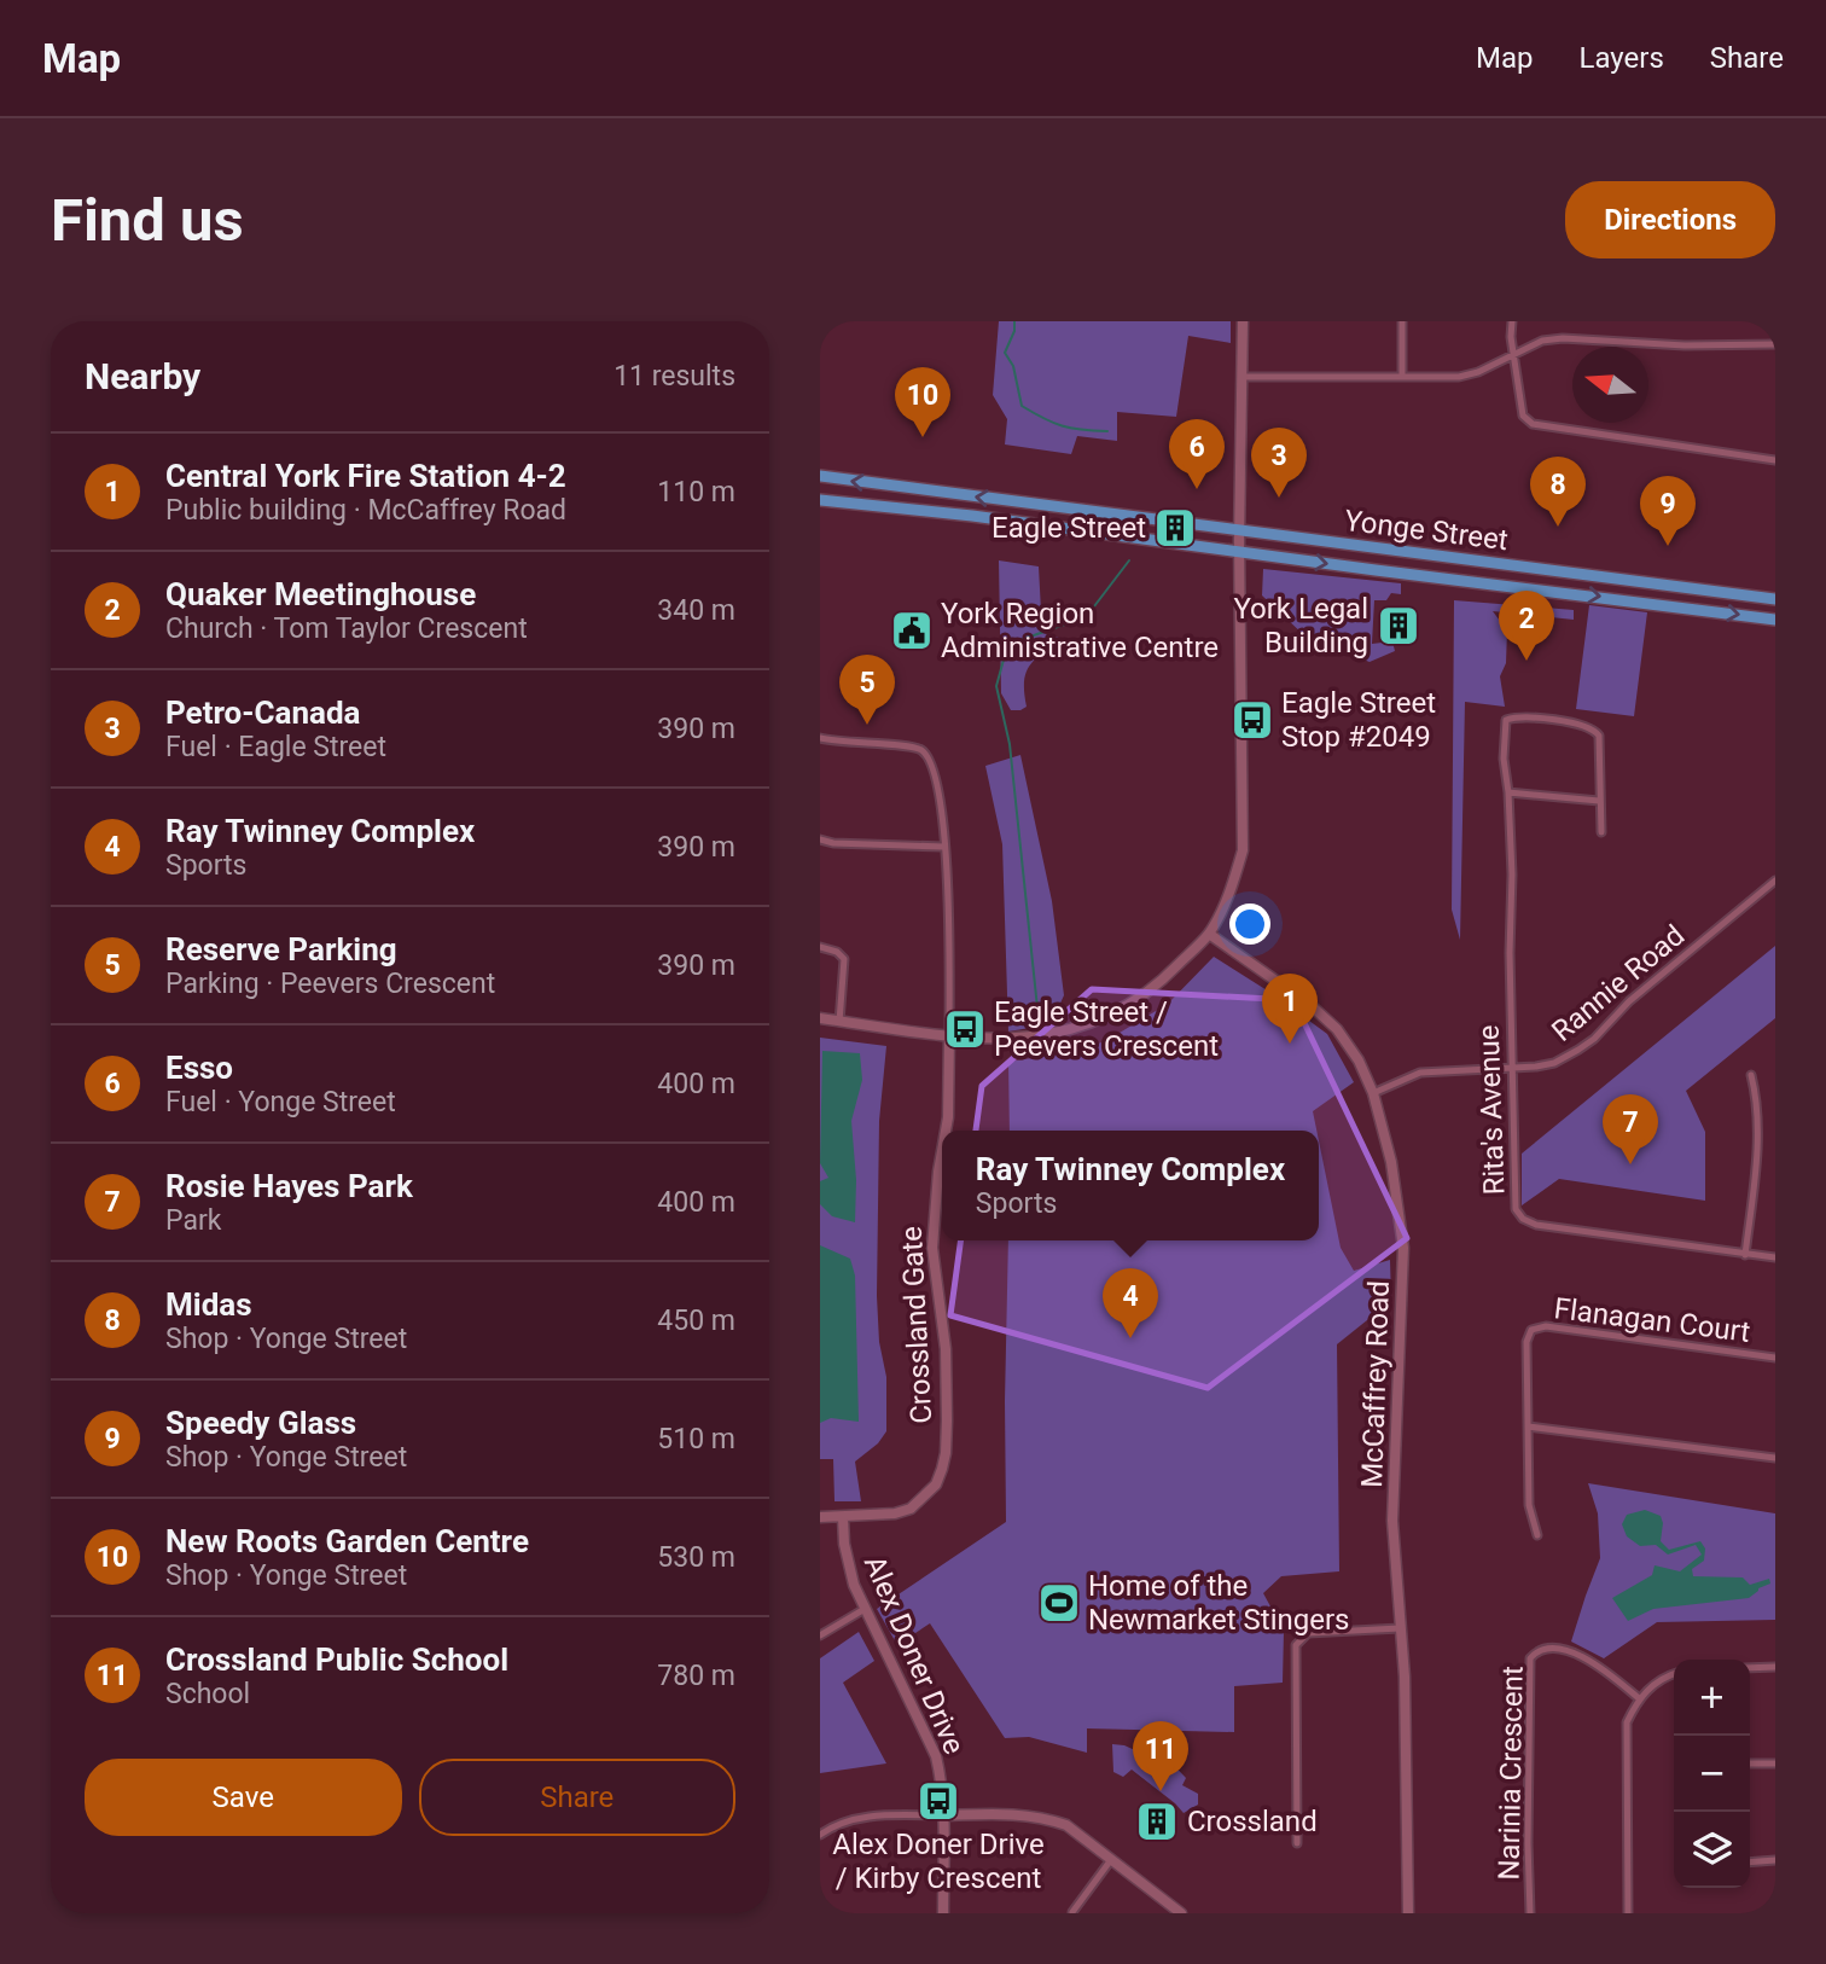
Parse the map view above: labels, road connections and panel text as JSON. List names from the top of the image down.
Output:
{
  "streets": {
    "main road": ["Yonge Street"],
    "street": [
      "Rannie Road",
      "Rita's Avenue",
      "Flanagan Court",
      "Crossland Gate",
      "McCaffrey Road",
      "Alex Doner Drive",
      "Narinia Crescent"
    ]
  },
  "crossings": [
    ["Rannie Road", "Rita's Avenue"],
    ["Rannie Road", "McCaffrey Road"],
    ["Crossland Gate", "Alex Doner Drive"]
  ],
  "places": {
    "building": ["Eagle Street", "York Legal Building", "Crossland"],
    "public building": ["York Region Administrative Centre"],
    "bus stop": ["Eagle Street Stop #2049", "Eagle Street / Peevers Crescent", "Alex Doner Drive / Kirby Crescent"],
    "sports": ["Home of the Newmarket Stingers"]
  },
  "north": "left",
  "page": {
    "header": "Map",
    "nav": ["Map", "Layers", "Share"],
    "buttons": [
      "Directions",
      ["Save", "Share"]
    ],
    "title": "Find us",
    "heading": ["Nearby", "11 results"],
    "pins": [
      "10",
      "6",
      "3",
      "8",
      "9",
      "2",
      "5",
      "1",
      "7",
      "4",
      "11"
    ],
    "list": [
      {
        "mark": "1",
        "name": "Central York Fire Station 4-2",
        "note": "Public building · McCaffrey Road",
        "value": "110 m"
      },
      {
        "mark": "2",
        "name": "Quaker Meetinghouse",
        "note": "Church · Tom Taylor Crescent",
        "value": "340 m"
      },
      {
        "mark": "3",
        "name": "Petro-Canada",
        "note": "Fuel · Eagle Street",
        "value": "390 m"
      },
      {
        "mark": "4",
        "name": "Ray Twinney Complex",
        "note": "Sports",
        "value": "390 m"
      },
      {
        "mark": "5",
        "name": "Reserve Parking",
        "note": "Parking · Peevers Crescent",
        "value": "390 m"
      },
      {
        "mark": "6",
        "name": "Esso",
        "note": "Fuel · Yonge Street",
        "value": "400 m"
      },
      {
        "mark": "7",
        "name": "Rosie Hayes Park",
        "note": "Park",
        "value": "400 m"
      },
      {
        "mark": "8",
        "name": "Midas",
        "note": "Shop · Yonge Street",
        "value": "450 m"
      },
      {
        "mark": "9",
        "name": "Speedy Glass",
        "note": "Shop · Yonge Street",
        "value": "510 m"
      },
      {
        "mark": "10",
        "name": "New Roots Garden Centre",
        "note": "Shop · Yonge Street",
        "value": "530 m"
      },
      {
        "mark": "11",
        "name": "Crossland Public School",
        "note": "School",
        "value": "780 m"
      }
    ],
    "popup": ["Ray Twinney Complex", "Sports"],
    "map_buttons": ["+", "−"]
  }
}
